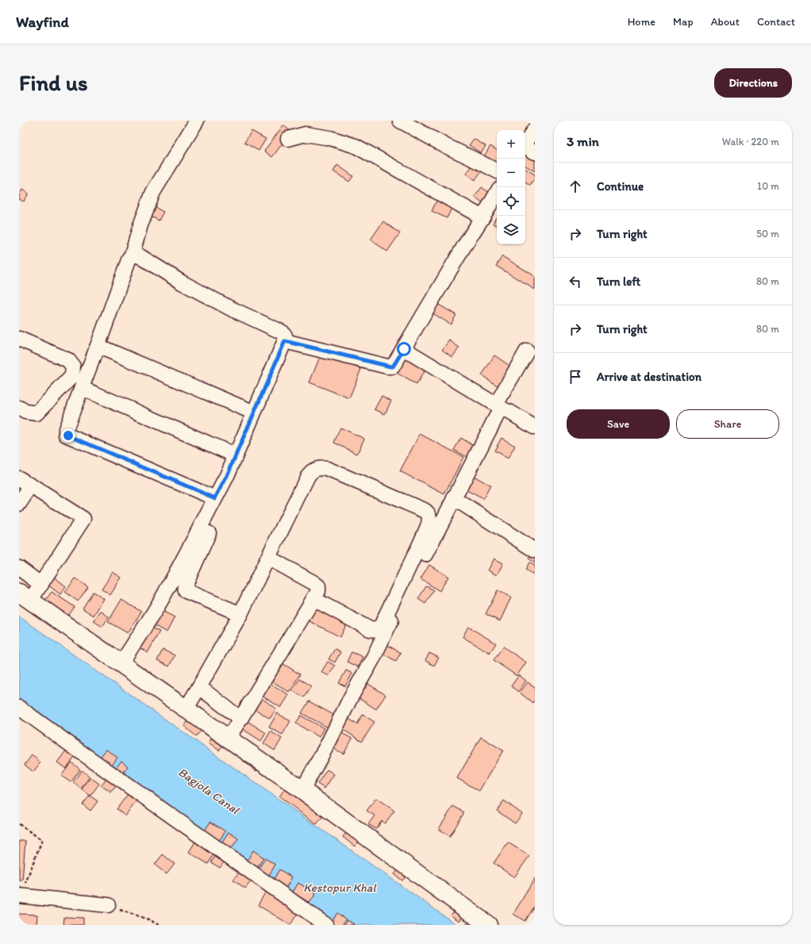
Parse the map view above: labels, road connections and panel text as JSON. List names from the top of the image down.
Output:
{
  "water": ["Bagjola Canal", "Kestopur Khal"],
  "page": {
    "header": "Wayfind",
    "nav": [
      "Home",
      "Map",
      "About",
      "Contact"
    ],
    "buttons": [
      "Directions",
      ["Save", "Share"]
    ],
    "title": "Find us",
    "heading": ["3 min", "Walk · 220 m"],
    "map_buttons": ["+", "−"],
    "list": [
      ["Continue", "10 m"],
      ["Turn right", "50 m"],
      ["Turn left", "80 m"],
      ["Turn right", "80 m"],
      "Arrive at destination"
    ]
  }
}
